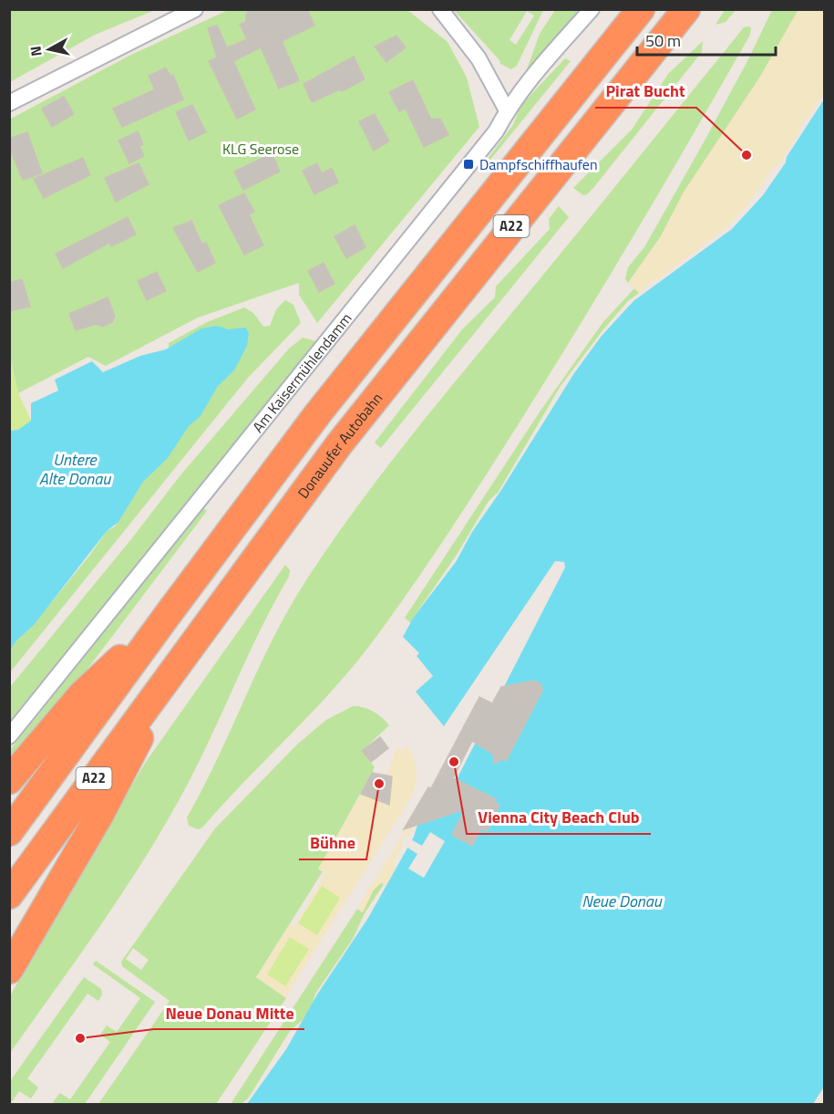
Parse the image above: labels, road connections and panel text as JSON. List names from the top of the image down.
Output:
{
  "streets": {
    "highway": ["A22", "Donauufer Autobahn"],
    "street": ["Am Kaisermühlendamm"]
  },
  "water": ["Untere Alte Donau", "Neue Donau"],
  "parks": ["KLG Seerose"],
  "places": {
    "other": [
      "Pirat Bucht",
      "Vienna City Beach Club",
      "Bühne",
      "Neue Donau Mitte"
    ],
    "transit": ["Dampfschiffhaufen"]
  },
  "scale_bar": "50 m",
  "north": "left"
}
